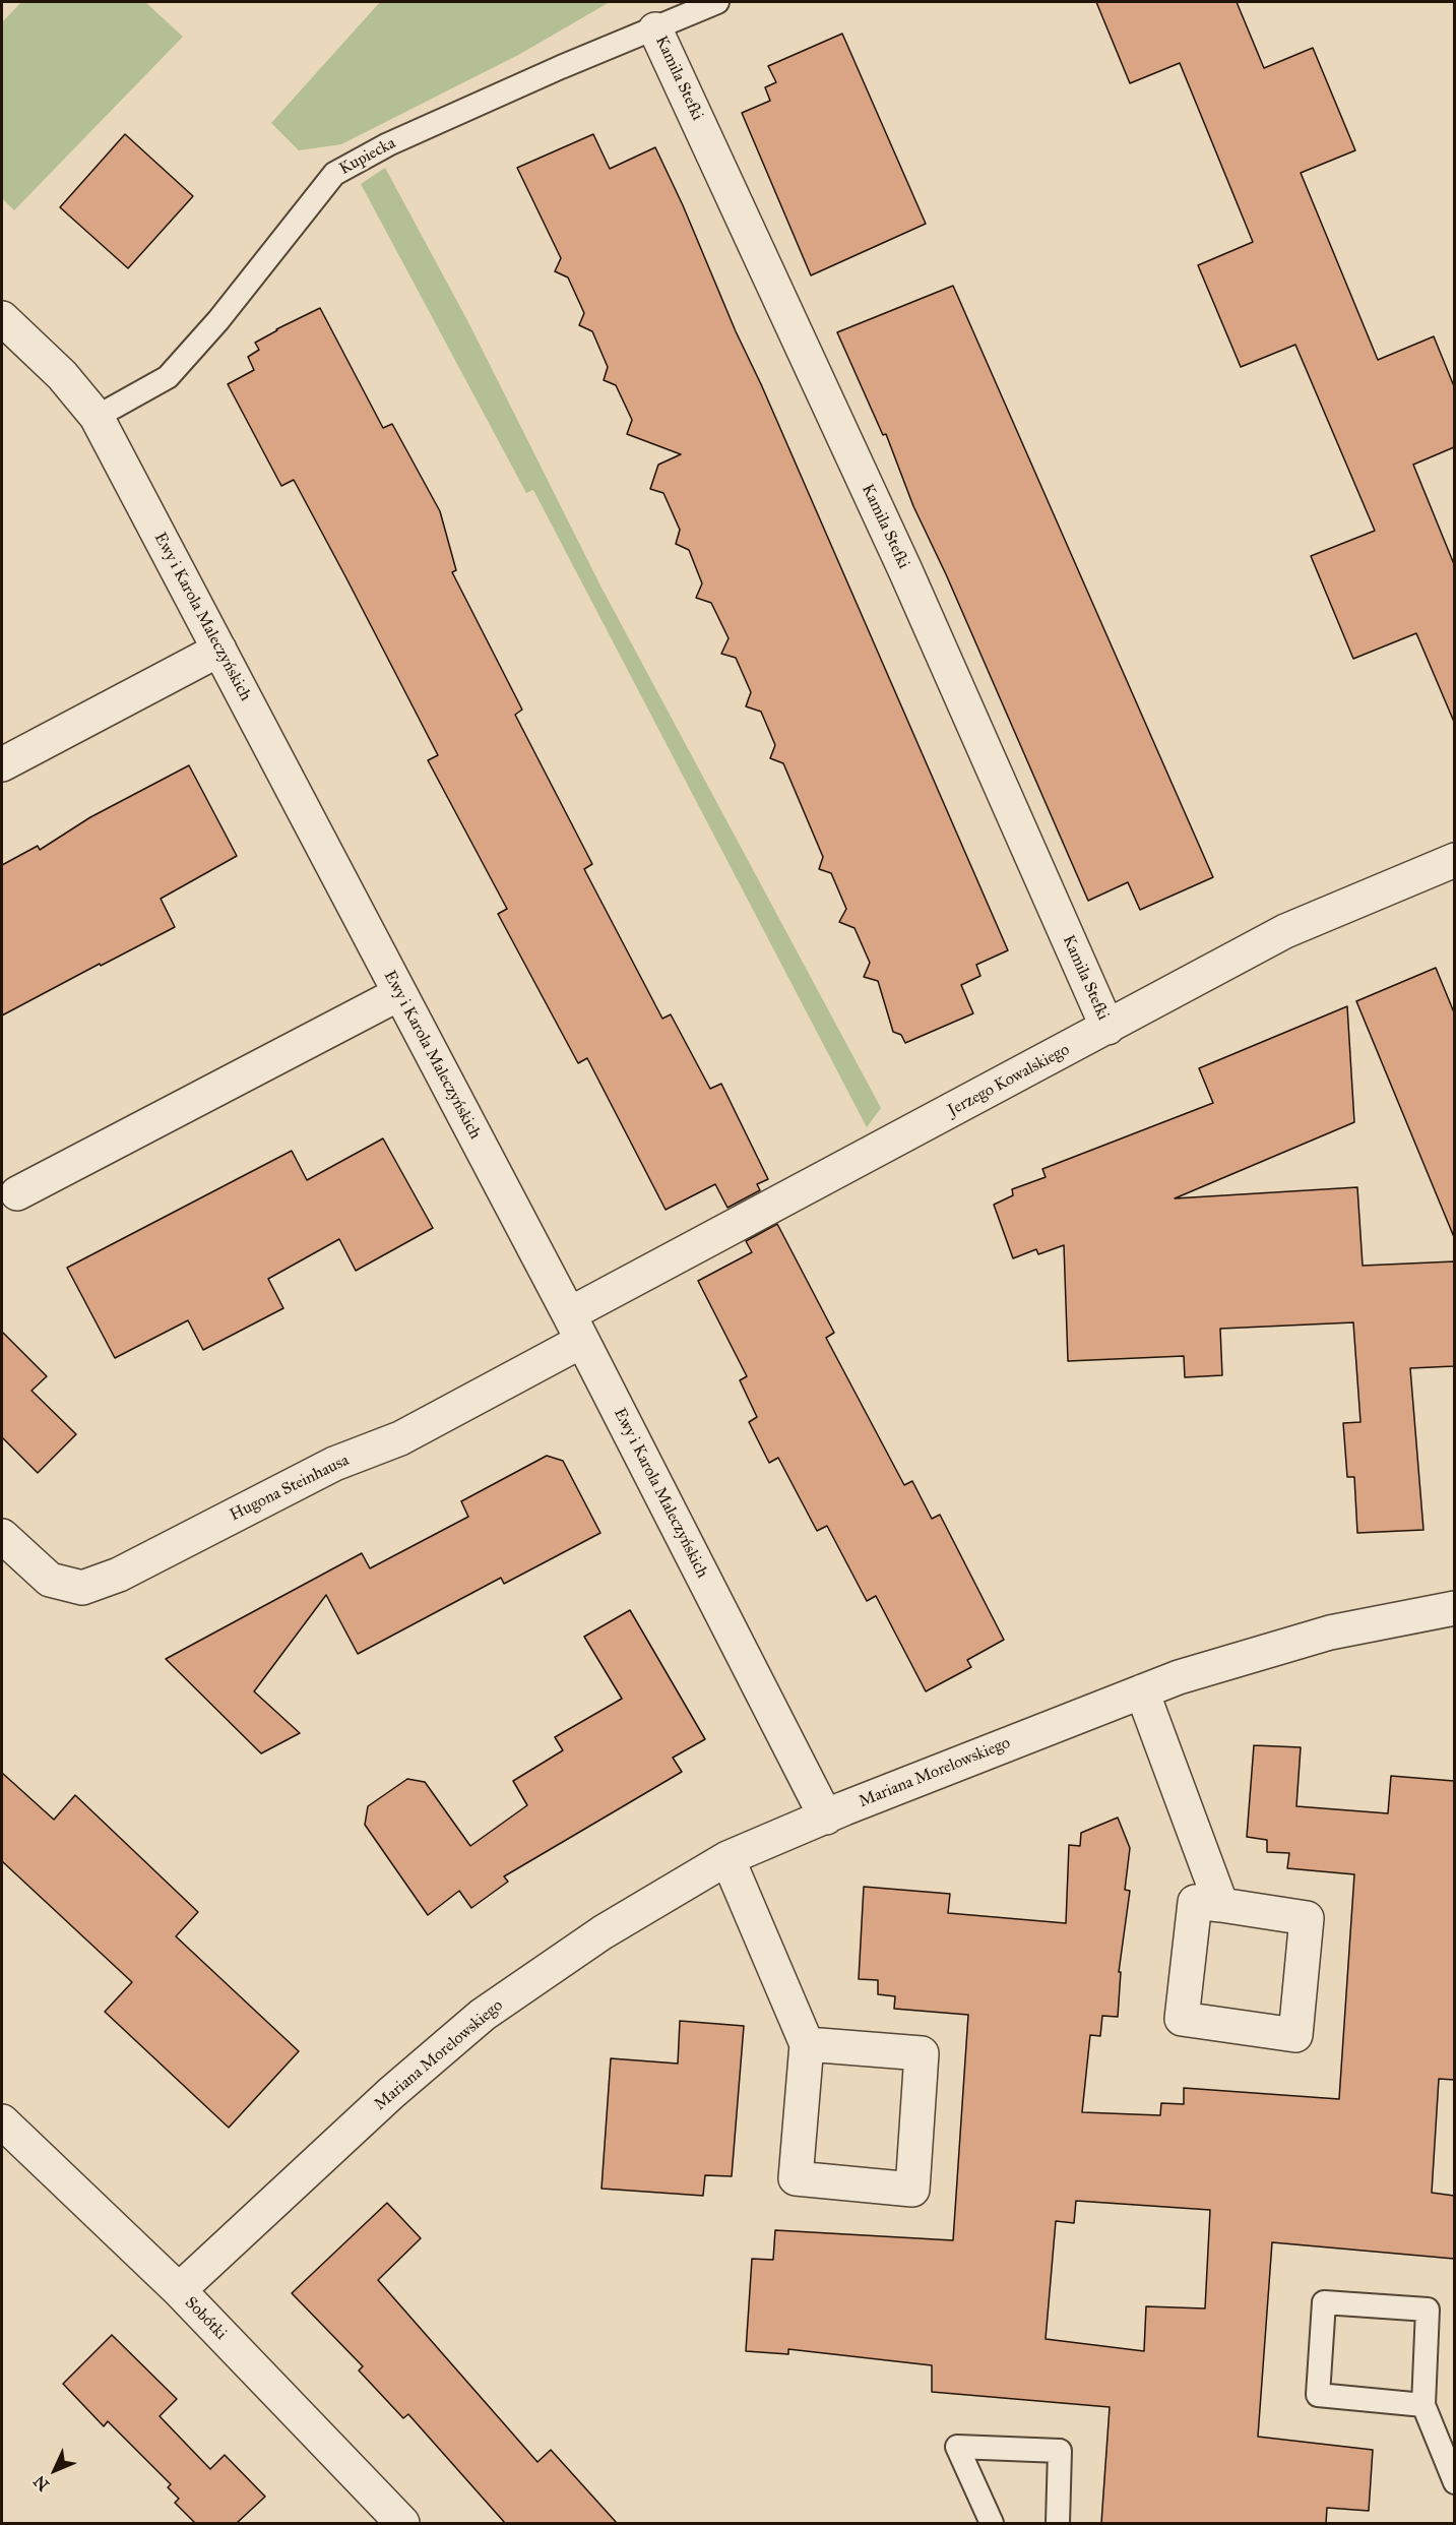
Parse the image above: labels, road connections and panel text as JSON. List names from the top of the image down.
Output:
{
  "streets": {
    "street": [
      "Kamila Stefki",
      "Ewy i Karola Maleczyńskich",
      "Jerzego Kowalskiego",
      "Hugona Steinhausa",
      "Mariana Morelowskiego",
      "Sobótki"
    ],
    "lane": ["Kupiecka"]
  },
  "crossings": [
    ["Kamila Stefki", "Kupiecka"],
    ["Kamila Stefki", "Jerzego Kowalskiego"],
    ["Kupiecka", "Ewy i Karola Maleczyńskich"],
    ["Ewy i Karola Maleczyńskich", "Jerzego Kowalskiego"],
    ["Ewy i Karola Maleczyńskich", "Hugona Steinhausa"],
    ["Ewy i Karola Maleczyńskich", "Mariana Morelowskiego"],
    ["Jerzego Kowalskiego", "Hugona Steinhausa"],
    ["Mariana Morelowskiego", "Sobótki"]
  ],
  "north": "bottom left"
}
